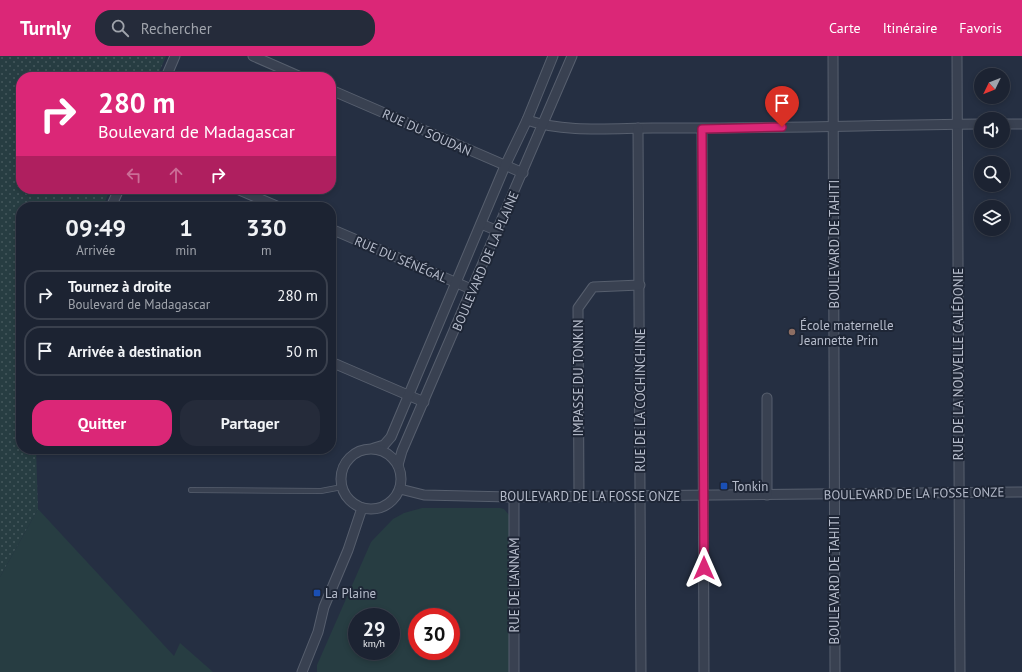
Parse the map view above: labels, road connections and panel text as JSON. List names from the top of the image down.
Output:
{
  "streets": {
    "street": [
      "RUE DU SOUDAN",
      "BOULEVARD DE TAHITI",
      "RUE DU SÉNÉGAL",
      "BOULEVARD DE LA PLAINE",
      "RUE DE LA NOUVELLE CALÉDONIE",
      "IMPASSE DU TONKIN",
      "RUE DE LA COCHINCHINE",
      "BOULEVARD DE LA FOSSE ONZE",
      "RUE DE L'ANNAM"
    ]
  },
  "crossings": [
    ["RUE DU SOUDAN", "BOULEVARD DE LA PLAINE"],
    ["BOULEVARD DE TAHITI", "BOULEVARD DE LA FOSSE ONZE"],
    ["RUE DU SÉNÉGAL", "BOULEVARD DE LA PLAINE"],
    ["BOULEVARD DE LA PLAINE", "BOULEVARD DE LA FOSSE ONZE"],
    ["RUE DE LA NOUVELLE CALÉDONIE", "BOULEVARD DE LA FOSSE ONZE"],
    ["IMPASSE DU TONKIN", "RUE DE LA COCHINCHINE"],
    ["IMPASSE DU TONKIN", "BOULEVARD DE LA FOSSE ONZE"],
    ["RUE DE LA COCHINCHINE", "BOULEVARD DE LA FOSSE ONZE"],
    ["BOULEVARD DE LA FOSSE ONZE", "RUE DE L'ANNAM"]
  ],
  "places": {
    "other": ["École maternelle Jeannette Prin"],
    "transit": ["Tonkin", "La Plaine"]
  },
  "north": "bottom left",
  "page": {
    "header": "Turnly",
    "search": "Rechercher",
    "nav": ["Carte", "Itinéraire", "Favoris"],
    "turn": ["280 m", "Boulevard de Madagascar"],
    "eta": [
      "09:49",
      "Arrivée",
      "1",
      "min",
      "330",
      "m"
    ],
    "list": [
      {
        "name": "Tournez à droite",
        "note": "Boulevard de Madagascar",
        "value": "280 m"
      },
      {
        "name": "Arrivée à destination",
        "value": "50 m"
      }
    ],
    "buttons": ["Quitter", "Partager"],
    "speed": "29 km/h",
    "limit": "30"
  }
}
